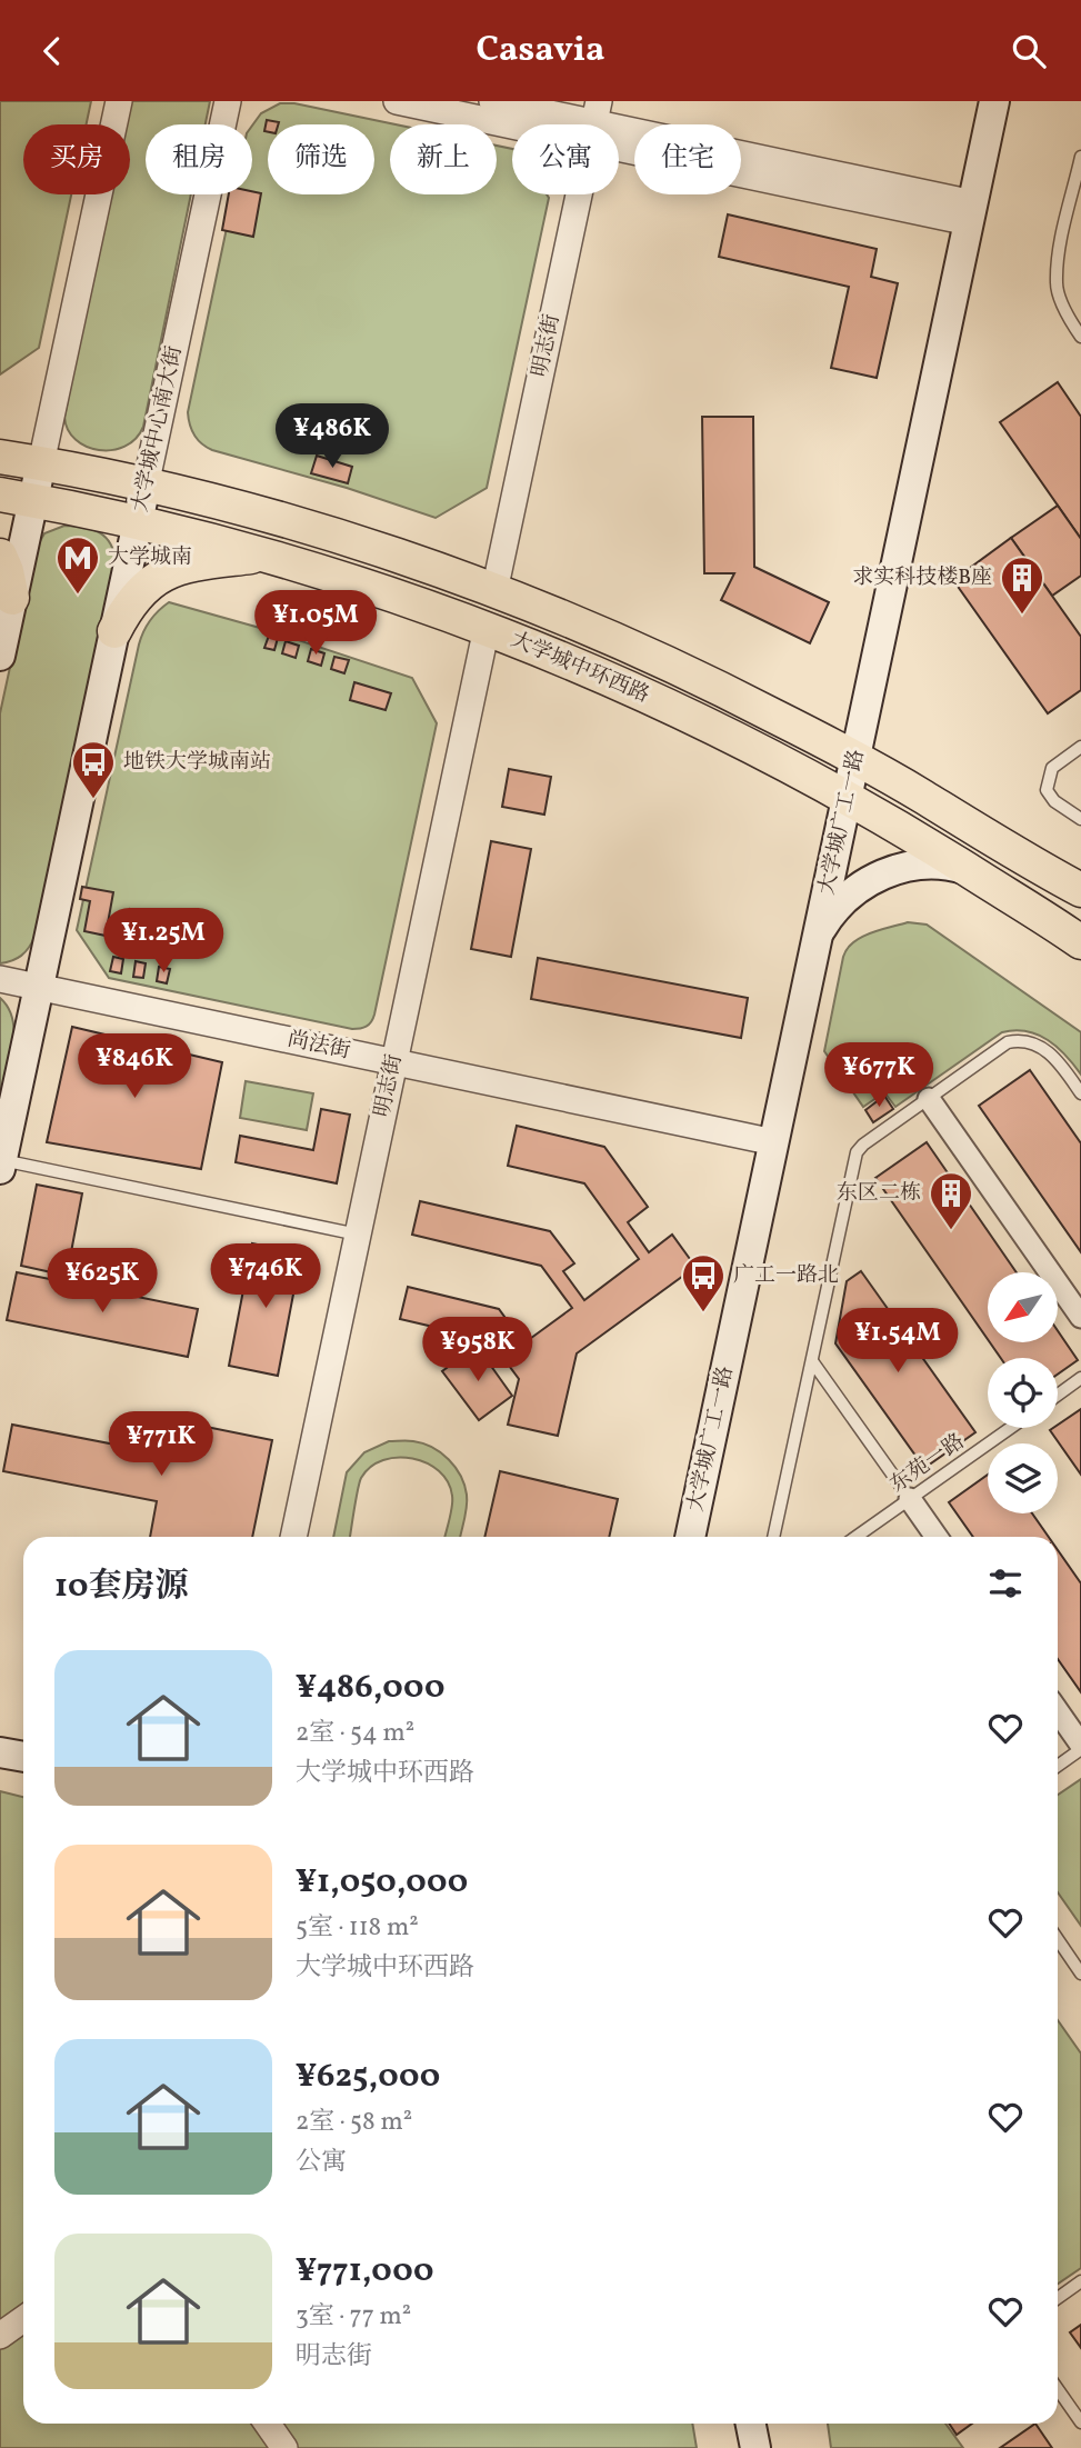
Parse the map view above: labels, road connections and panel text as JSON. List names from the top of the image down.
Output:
{
  "streets": {
    "main road": ["大学城中心南大街", "大学城中环西路", "大学城广工一路"],
    "street": ["明志街", "尚法街"],
    "lane": ["东苑一路"]
  },
  "crossings": [
    ["明志街", "大学城中环西路"],
    ["明志街", "尚法街"],
    ["大学城中心南大街", "大学城中环西路"],
    ["大学城中心南大街", "尚法街"],
    ["大学城中环西路", "大学城广工一路"],
    ["大学城广工一路", "尚法街"]
  ],
  "places": {
    "metro station": ["大学城南"],
    "building": ["求实科技楼B座", "东区二栋"],
    "bus stop": ["地铁大学城南站", "广工一路北"]
  },
  "north": "bottom left",
  "page": {
    "header": "Casavia",
    "chip": [
      "买房",
      "租房",
      "筛选",
      "新上",
      "公寓",
      "住宅"
    ],
    "price": [
      "¥486K",
      "¥1.05M",
      "¥1.25M",
      "¥846K",
      "¥677K",
      "¥746K",
      "¥625K",
      "¥1.54M",
      "¥958K",
      "¥771K"
    ],
    "heading": "10套房源",
    "list": [
      {
        "name": "¥486,000",
        "note": "2室 · 54 m² · 大学城中环西路"
      },
      {
        "name": "¥1,050,000",
        "note": "5室 · 118 m² · 大学城中环西路"
      },
      {
        "name": "¥625,000",
        "note": "2室 · 58 m² · 公寓"
      },
      {
        "name": "¥771,000",
        "note": "3室 · 77 m² · 明志街"
      }
    ]
  }
}
